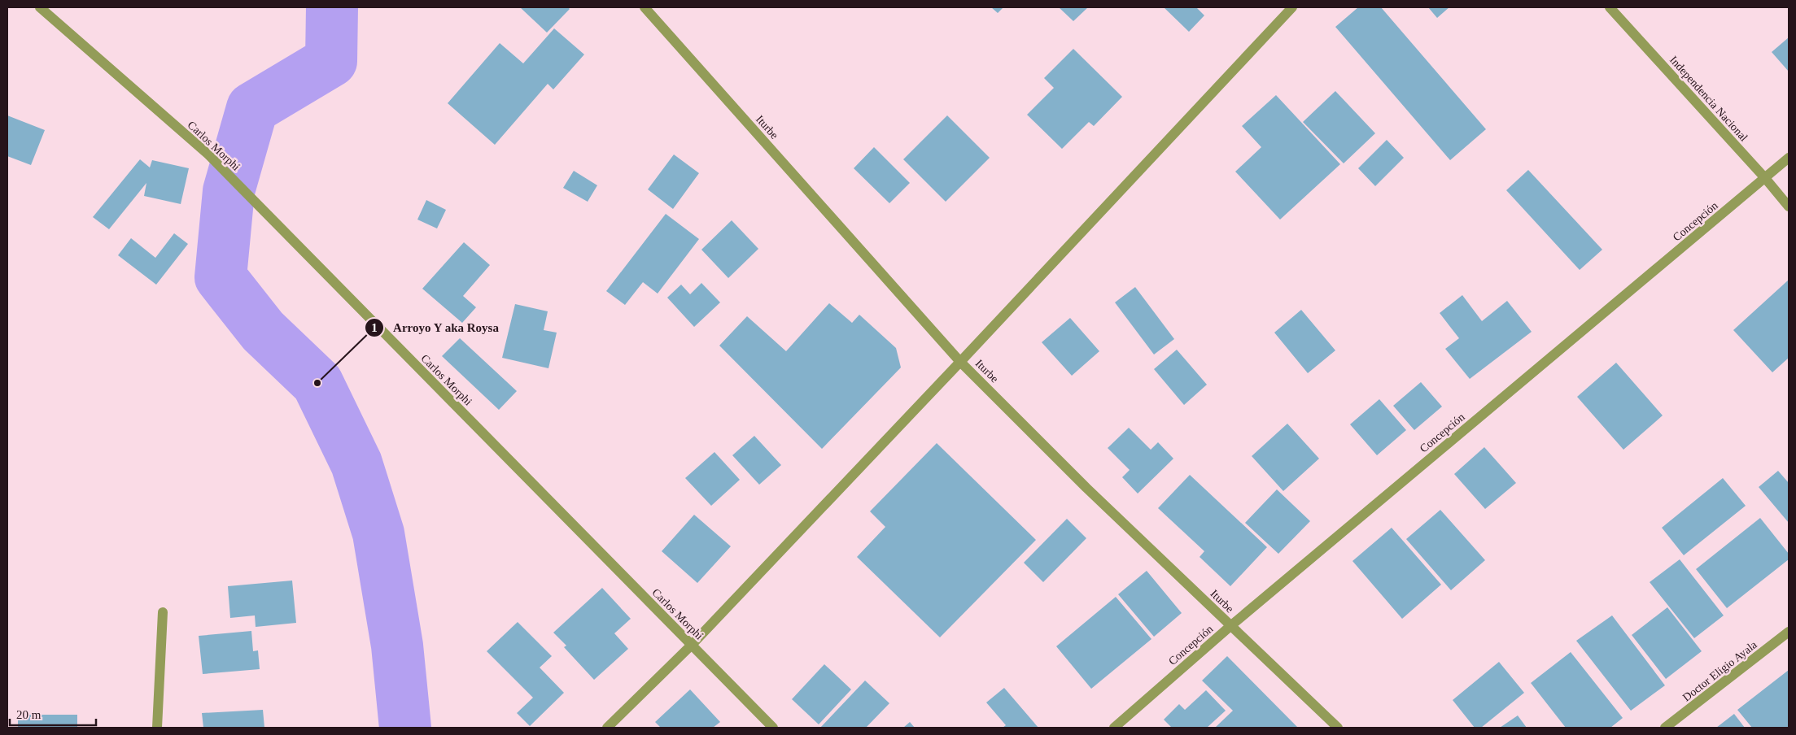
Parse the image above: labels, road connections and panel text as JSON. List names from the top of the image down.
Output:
{
  "streets": {
    "street": [
      "Independencia Nacional",
      "Iturbe",
      "Carlos Morphi",
      "Concepción",
      "Doctor Eligio Ayala"
    ]
  },
  "crossings": [
    ["Independencia Nacional", "Concepción"],
    ["Iturbe", "Concepción"]
  ],
  "places": ["Arroyo Y aka Roysa"],
  "scale_bar": "20 m"
}
